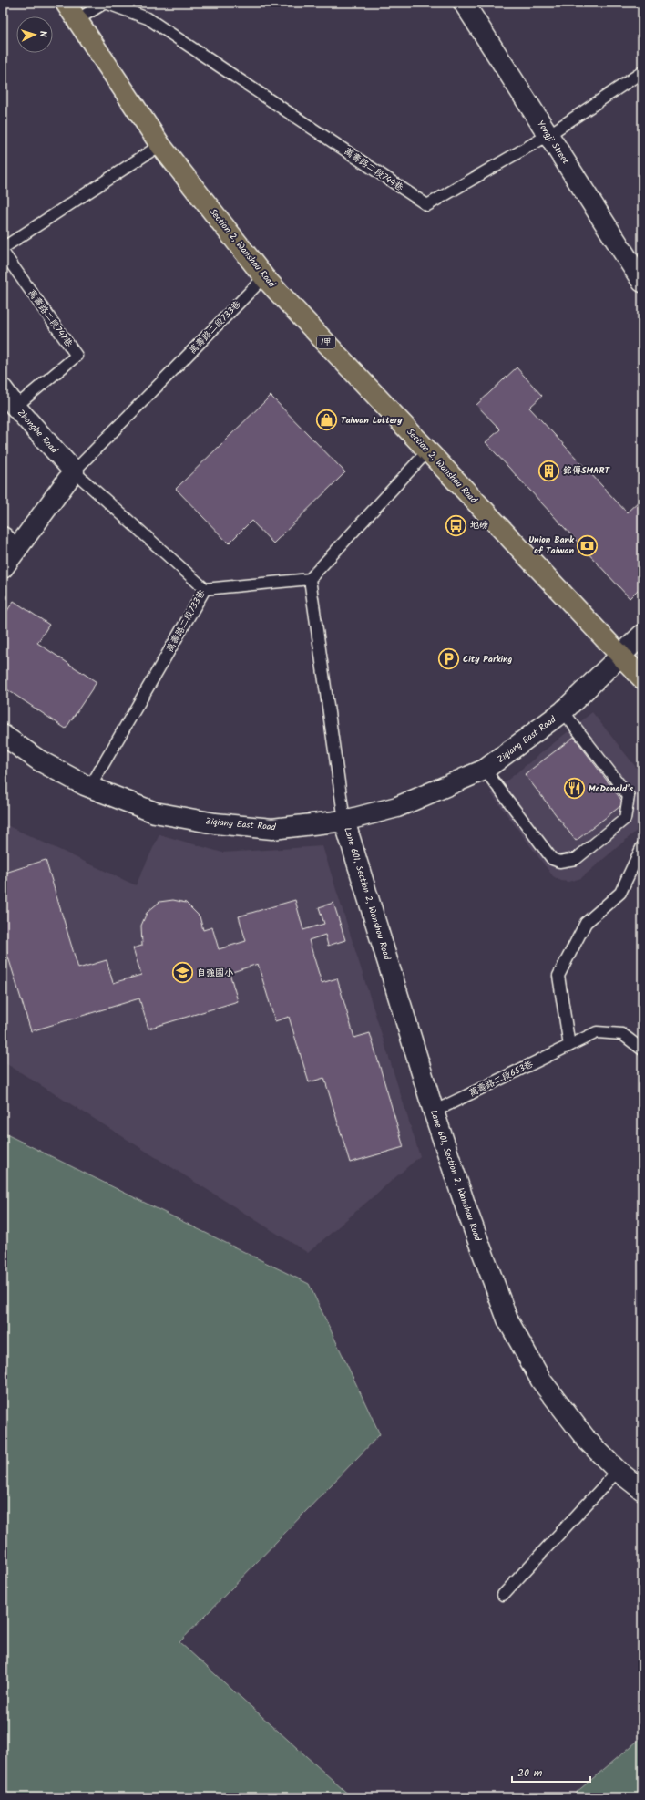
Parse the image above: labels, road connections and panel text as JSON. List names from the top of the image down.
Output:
{
  "streets": {
    "main road": ["Section 2, Wanshou Road", "1甲"],
    "street": [
      "Yongji Street",
      "萬壽路二段733巷",
      "Zhonghe Road",
      "Ziqiang East Road",
      "Lane 601, Section 2, Wanshou Road"
    ],
    "lane": ["萬壽路二段744巷", "萬壽路二段747巷", "萬壽路二段653巷"]
  },
  "crossings": [
    ["Yongji Street", "萬壽路二段744巷"],
    ["萬壽路二段744巷", "Section 2, Wanshou Road"],
    ["Section 2, Wanshou Road", "萬壽路二段733巷"],
    ["Section 2, Wanshou Road", "Ziqiang East Road"],
    ["萬壽路二段747巷", "Zhonghe Road"],
    ["萬壽路二段733巷", "Zhonghe Road"],
    ["萬壽路二段733巷", "Ziqiang East Road"],
    ["Ziqiang East Road", "Lane 601, Section 2, Wanshou Road"],
    ["Lane 601, Section 2, Wanshou Road", "萬壽路二段653巷"]
  ],
  "places": {
    "shop": ["Taiwan Lottery"],
    "building": ["銘傳SMART"],
    "bus stop": ["地磅"],
    "bank": ["Union Bank of Taiwan"],
    "parking": ["City Parking"],
    "restaurant": ["McDonald's"],
    "school or university": ["自強國小"]
  },
  "scale_bar": "20 m",
  "north": "right"
}
